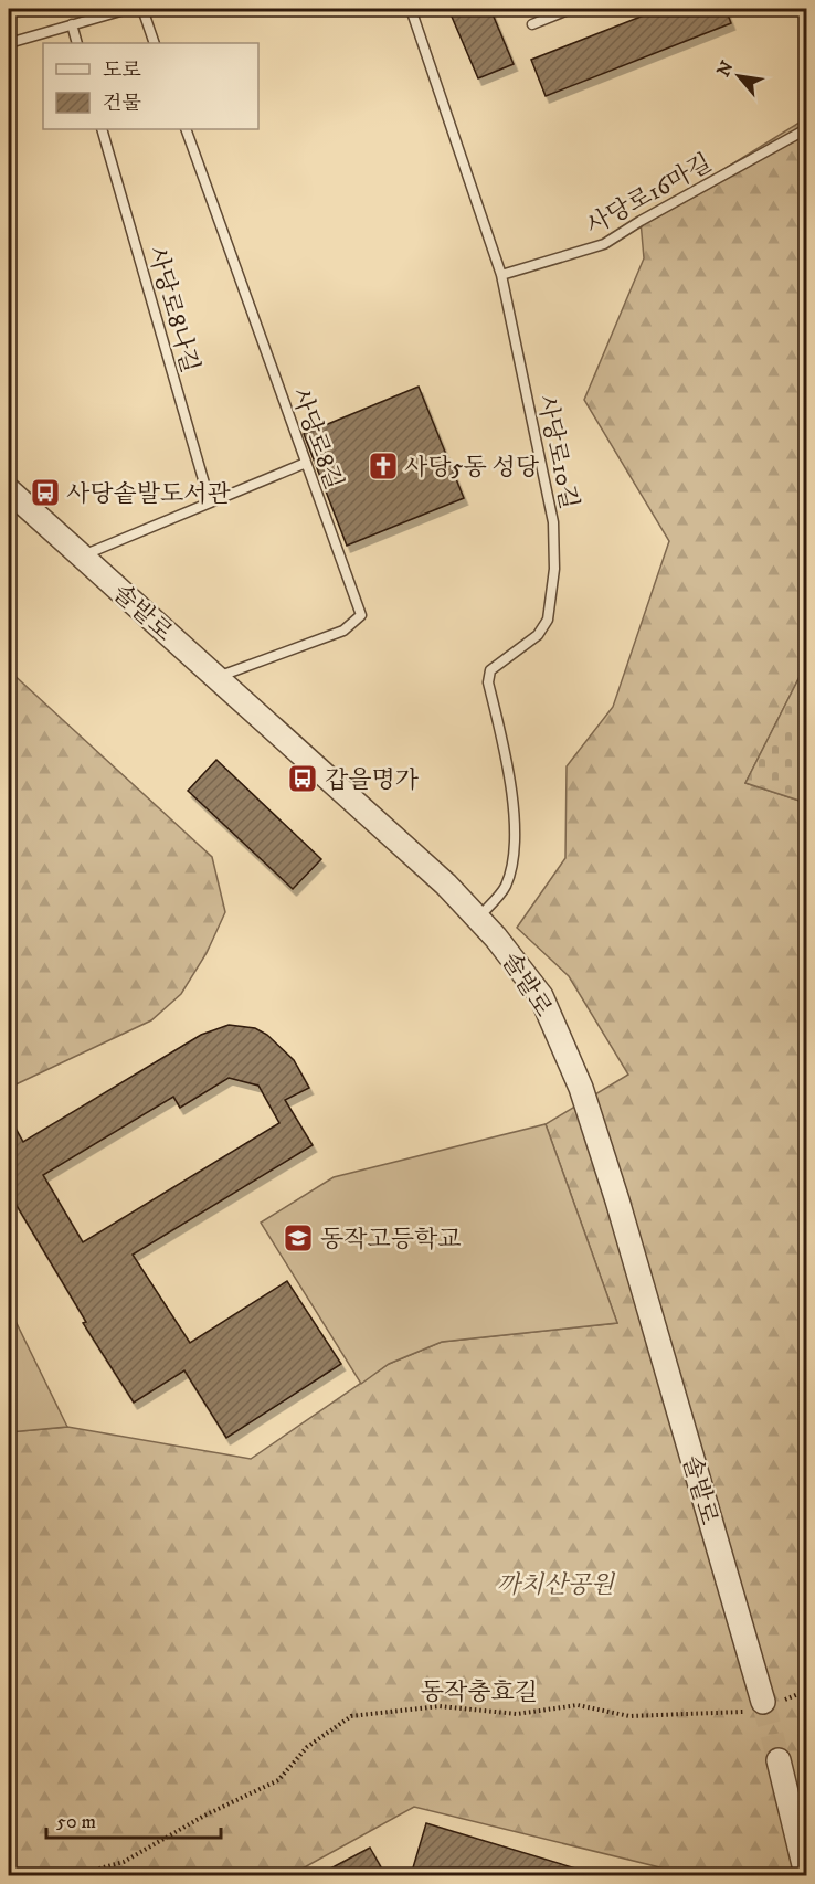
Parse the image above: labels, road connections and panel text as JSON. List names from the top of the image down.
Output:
{
  "streets": {
    "street": ["솔밭로"],
    "lane": [
      "사당로16마길",
      "사당로8나길",
      "사당로8길",
      "사당로10길"
    ],
    "path": ["동작충효길"]
  },
  "crossings": [
    ["사당로16마길", "사당로10길"],
    ["사당로8길", "솔밭로"],
    ["사당로10길", "솔밭로"],
    ["솔밭로", "동작충효길"]
  ],
  "parks": ["까치산공원"],
  "places": {
    "church": ["사당5동 성당"],
    "bus stop": ["사당솥발도서관", "갑을명가"],
    "school or university": ["동작고등학교"]
  },
  "legend": ["도로", "건물"],
  "scale_bar": "50 m",
  "north": "top left"
}
